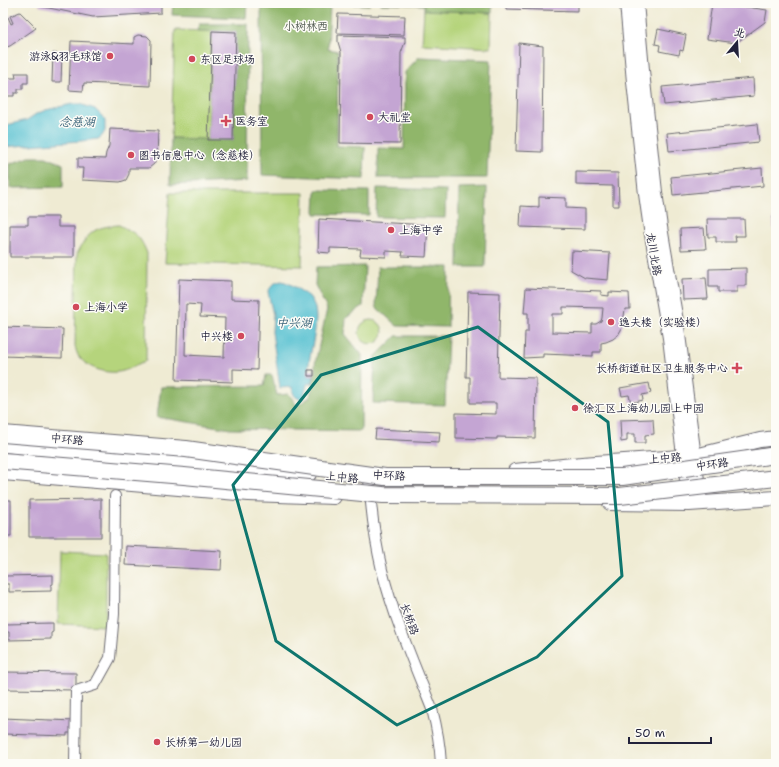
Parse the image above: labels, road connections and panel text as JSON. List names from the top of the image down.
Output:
{
  "streets": {
    "highway": ["中环路"],
    "main road": ["上中路"],
    "street": ["龙川北路", "长桥路"]
  },
  "crossings": [
    ["龙川北路", "上中路"],
    ["上中路", "长桥路"]
  ],
  "water": ["念慈湖", "中兴湖"],
  "parks": ["小树林西"],
  "places": {
    "other": [
      "游泳&羽毛球馆",
      "东区足球场",
      "大礼堂",
      "图书信息中心（念慈楼）",
      "上海中学",
      "上海小学",
      "逸夫楼（实验楼）",
      "中兴楼",
      "徐汇区上海幼儿园上中园",
      "长桥第一幼儿园"
    ],
    "health": ["医务室", "长桥街道社区卫生服务中心"]
  },
  "scale_bar": "50 m",
  "north": "top"
}
